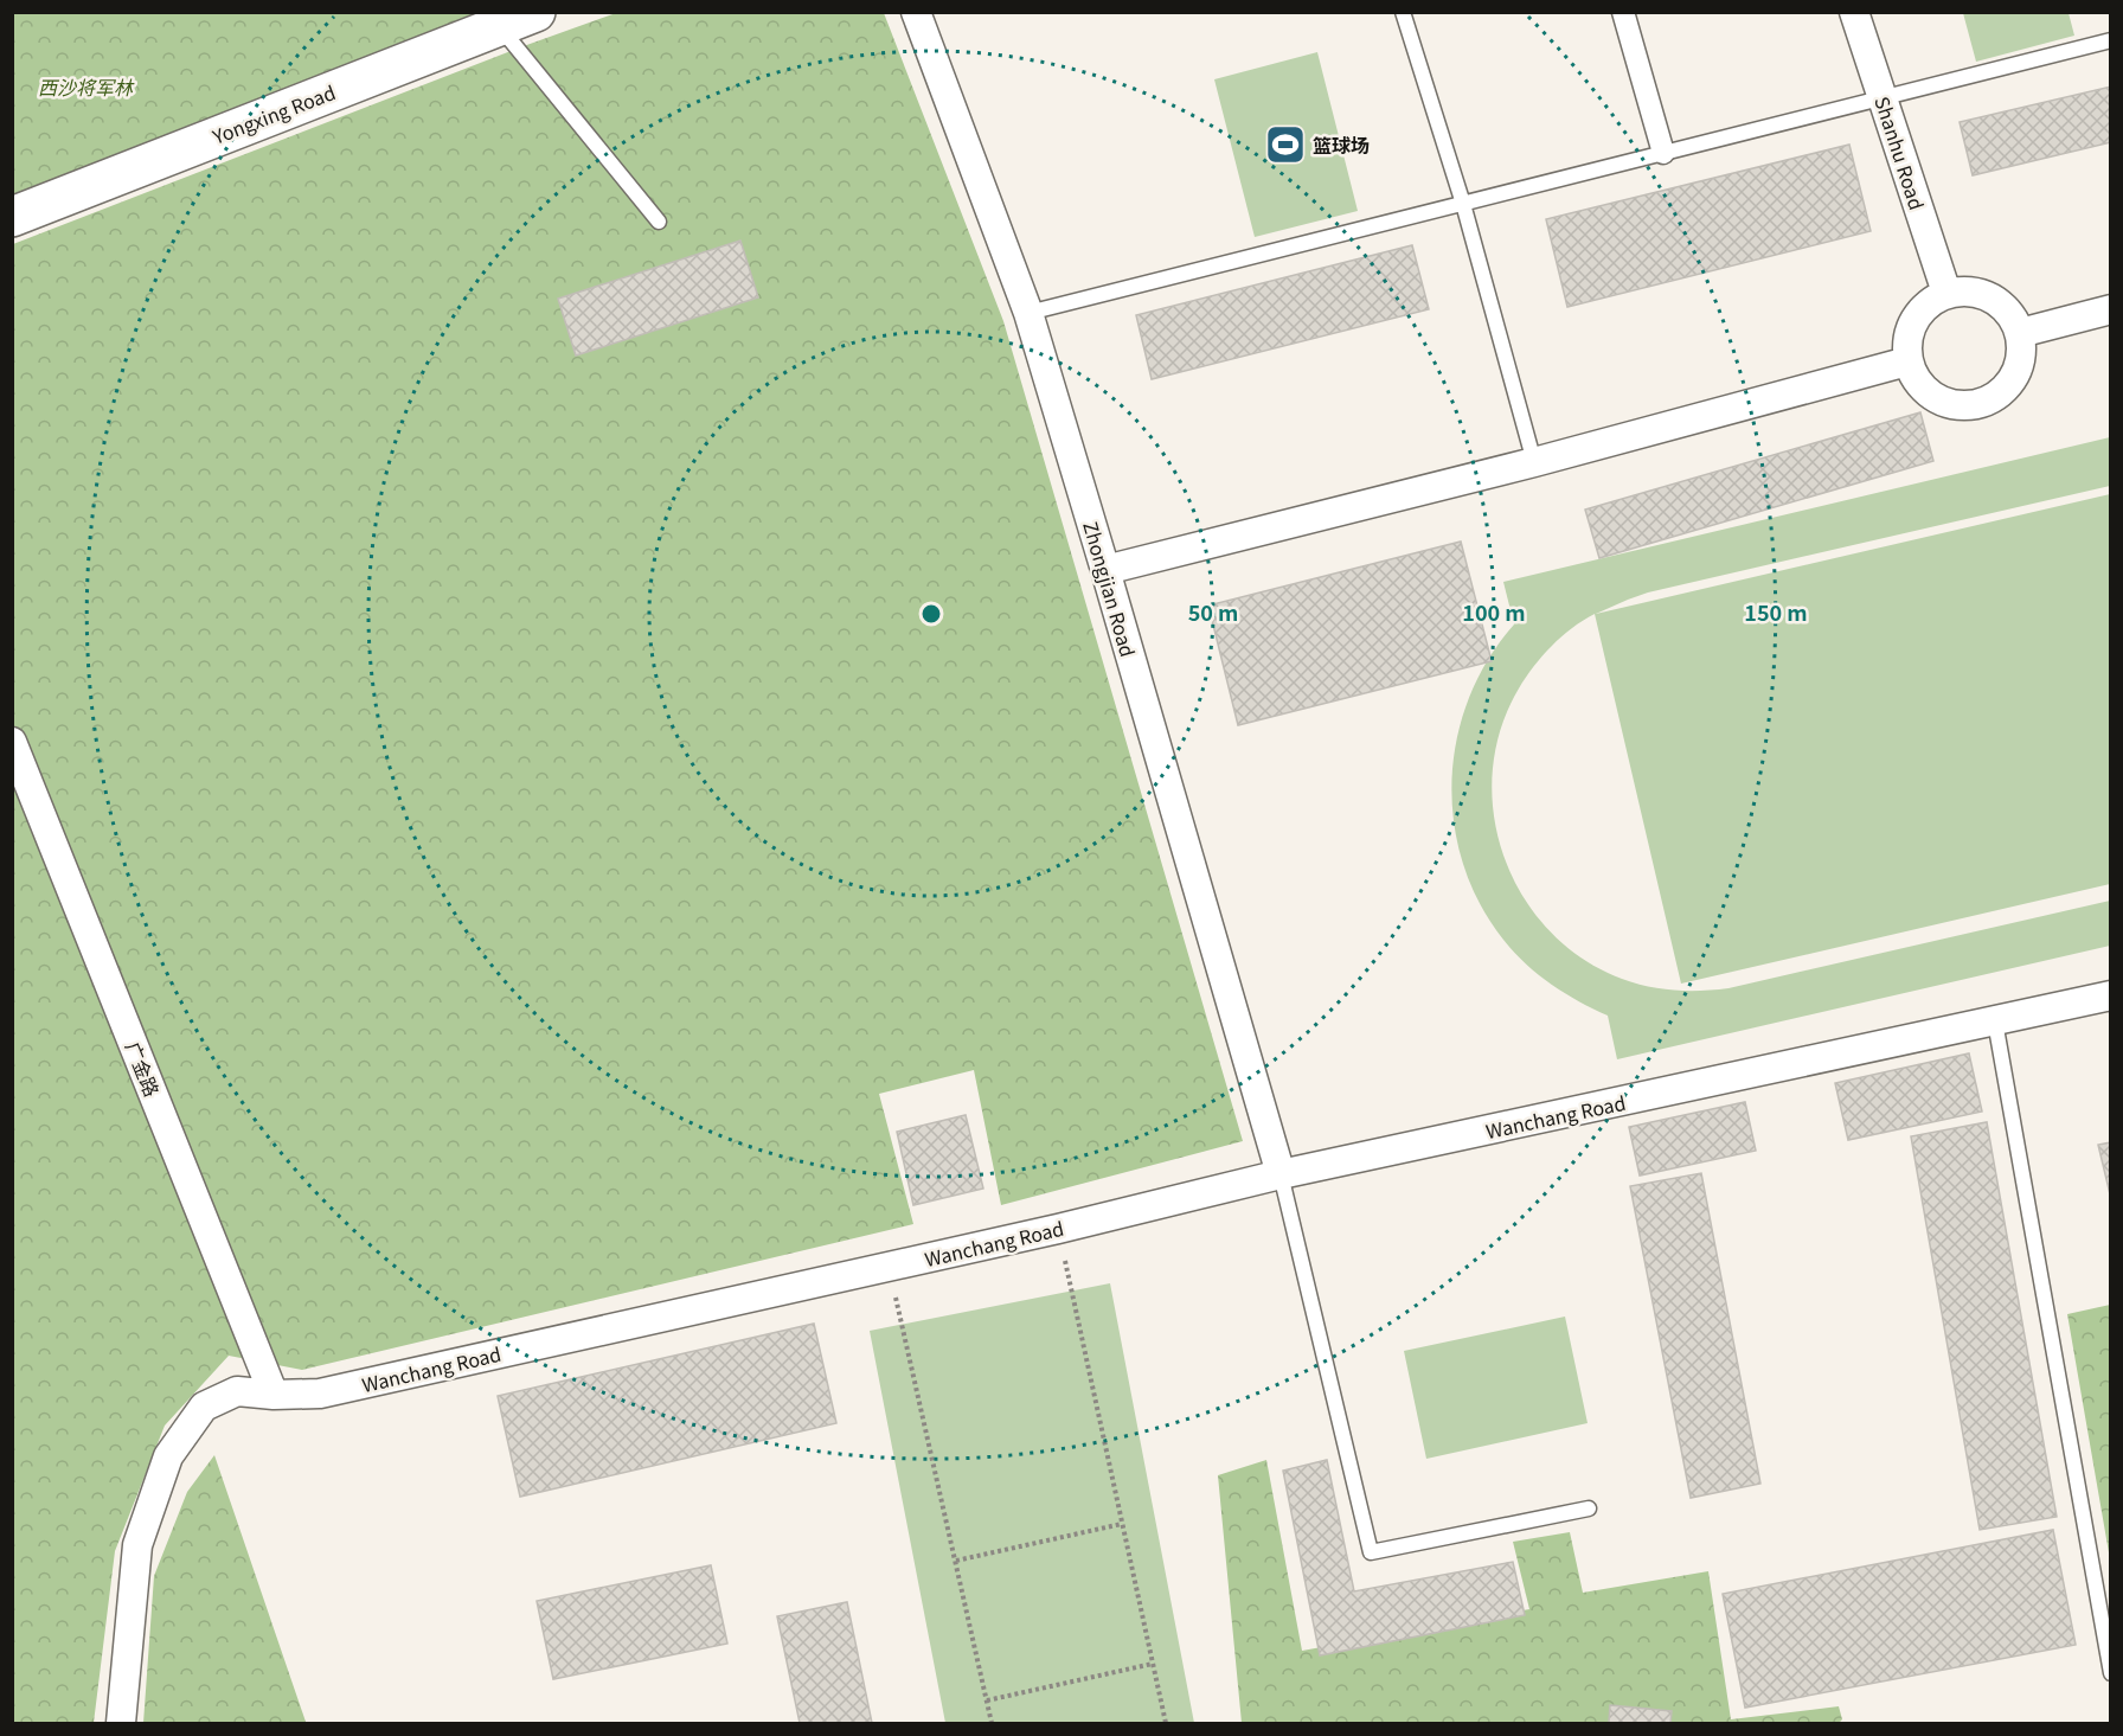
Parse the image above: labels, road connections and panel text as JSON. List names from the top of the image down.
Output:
{
  "streets": {
    "main road": ["Yongxing Road"],
    "street": [
      "Shanhu Road",
      "Zhongjian Road",
      "广金路",
      "Wanchang Road"
    ]
  },
  "crossings": [
    ["Zhongjian Road", "Wanchang Road"],
    ["广金路", "Wanchang Road"]
  ],
  "parks": ["西沙将军林"],
  "places": {
    "sports": ["篮球场"]
  },
  "rings": ["50 m", "100 m", "150 m"]
}
